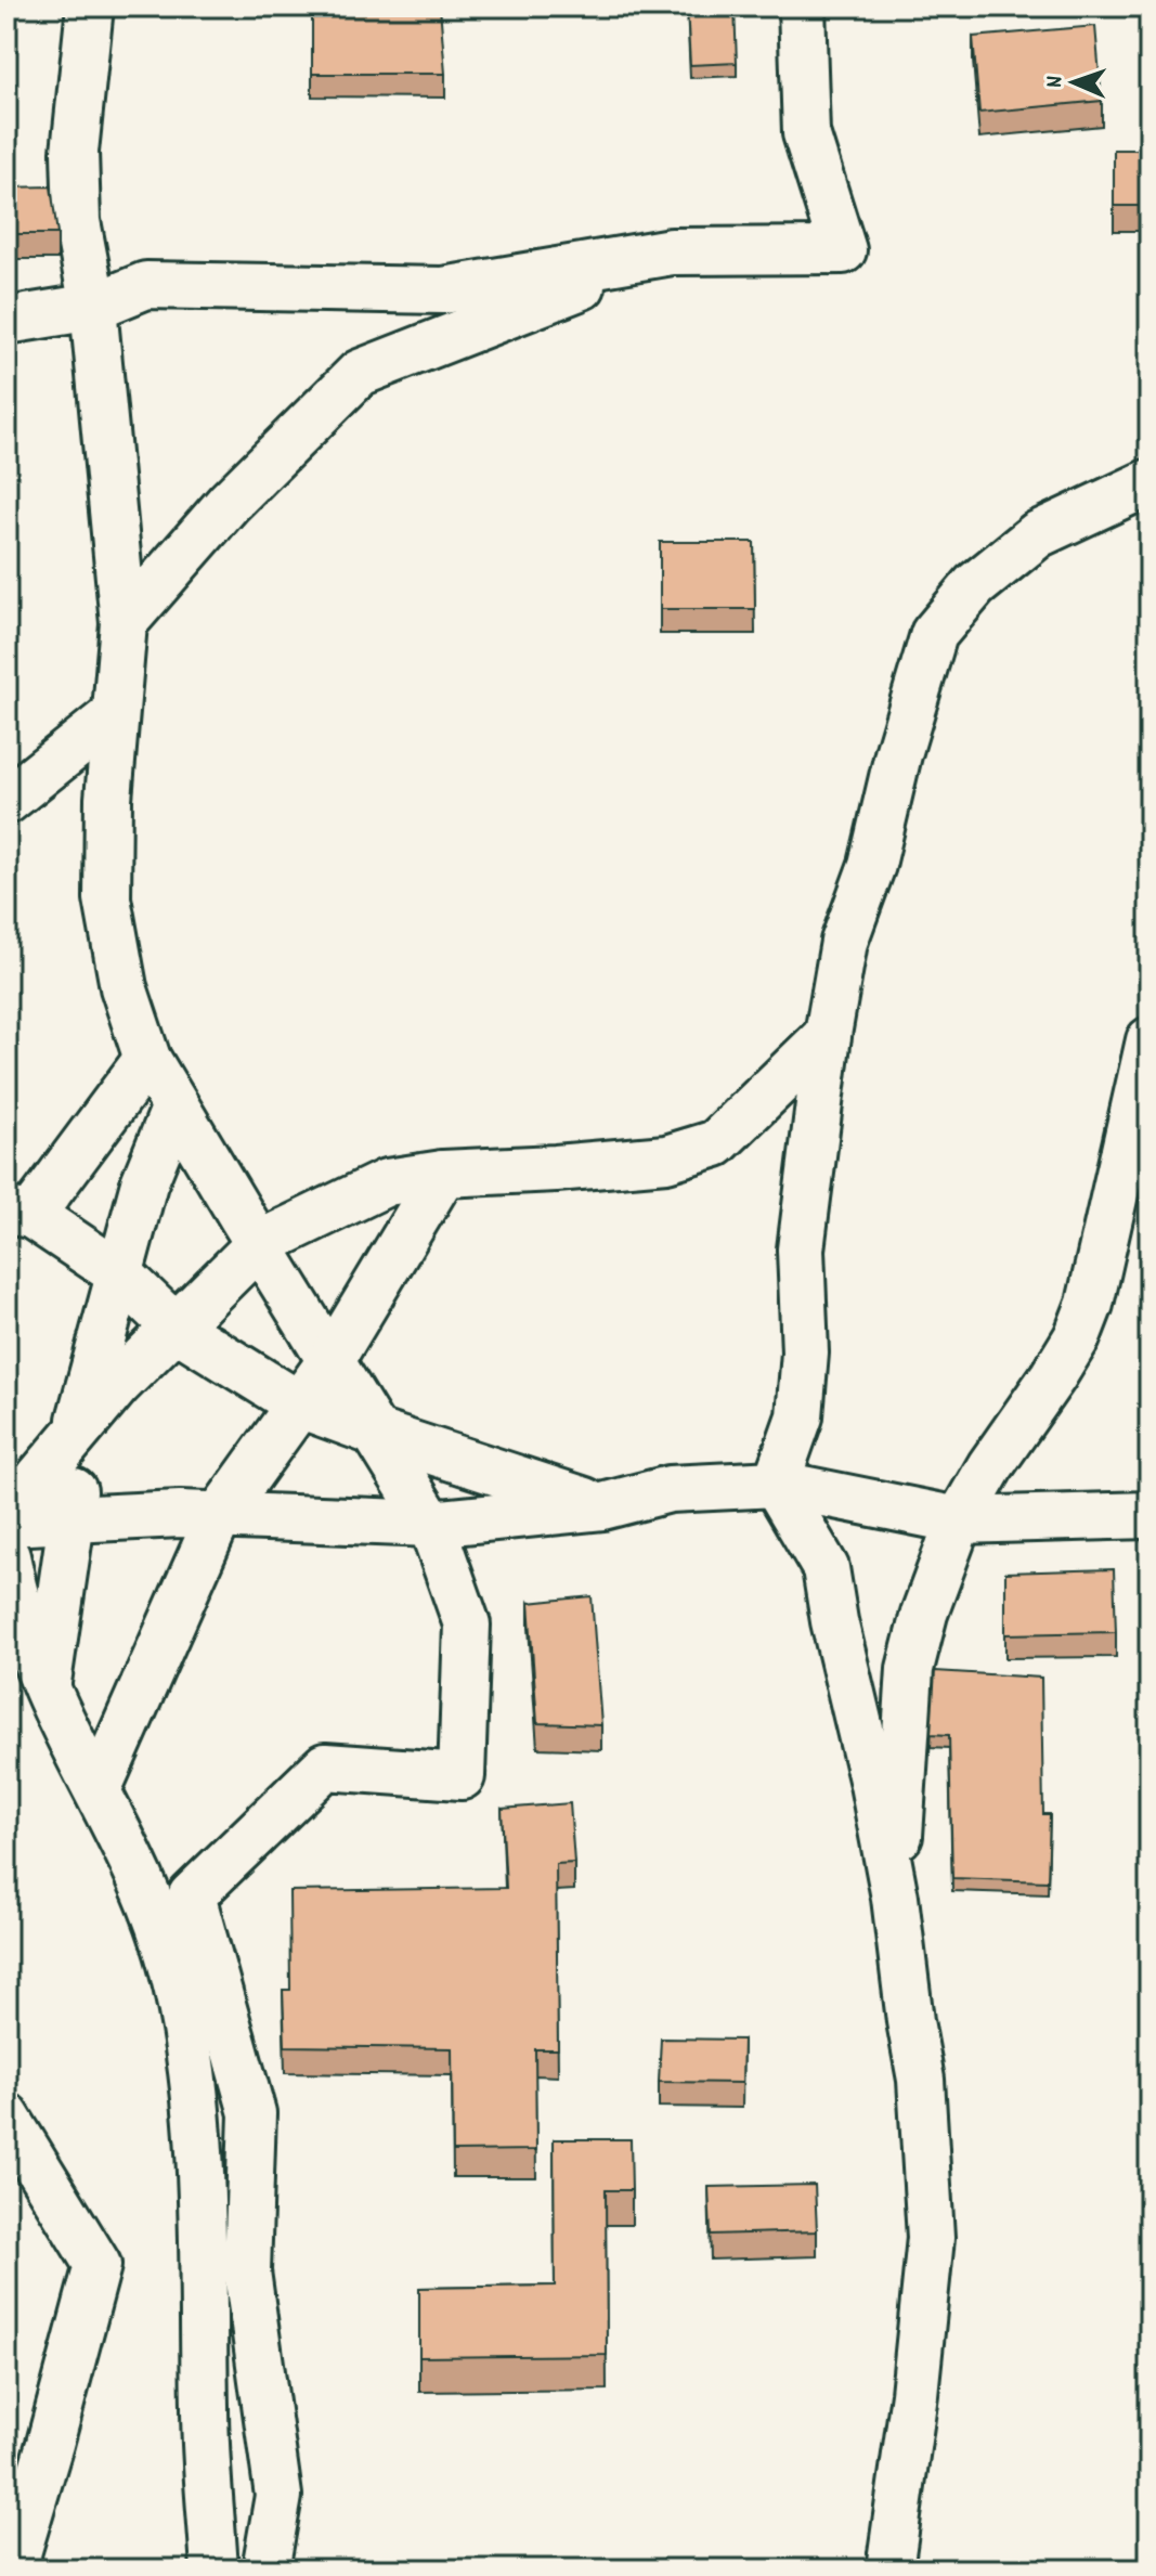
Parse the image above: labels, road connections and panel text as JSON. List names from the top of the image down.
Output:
{
  "north": "left"
}
